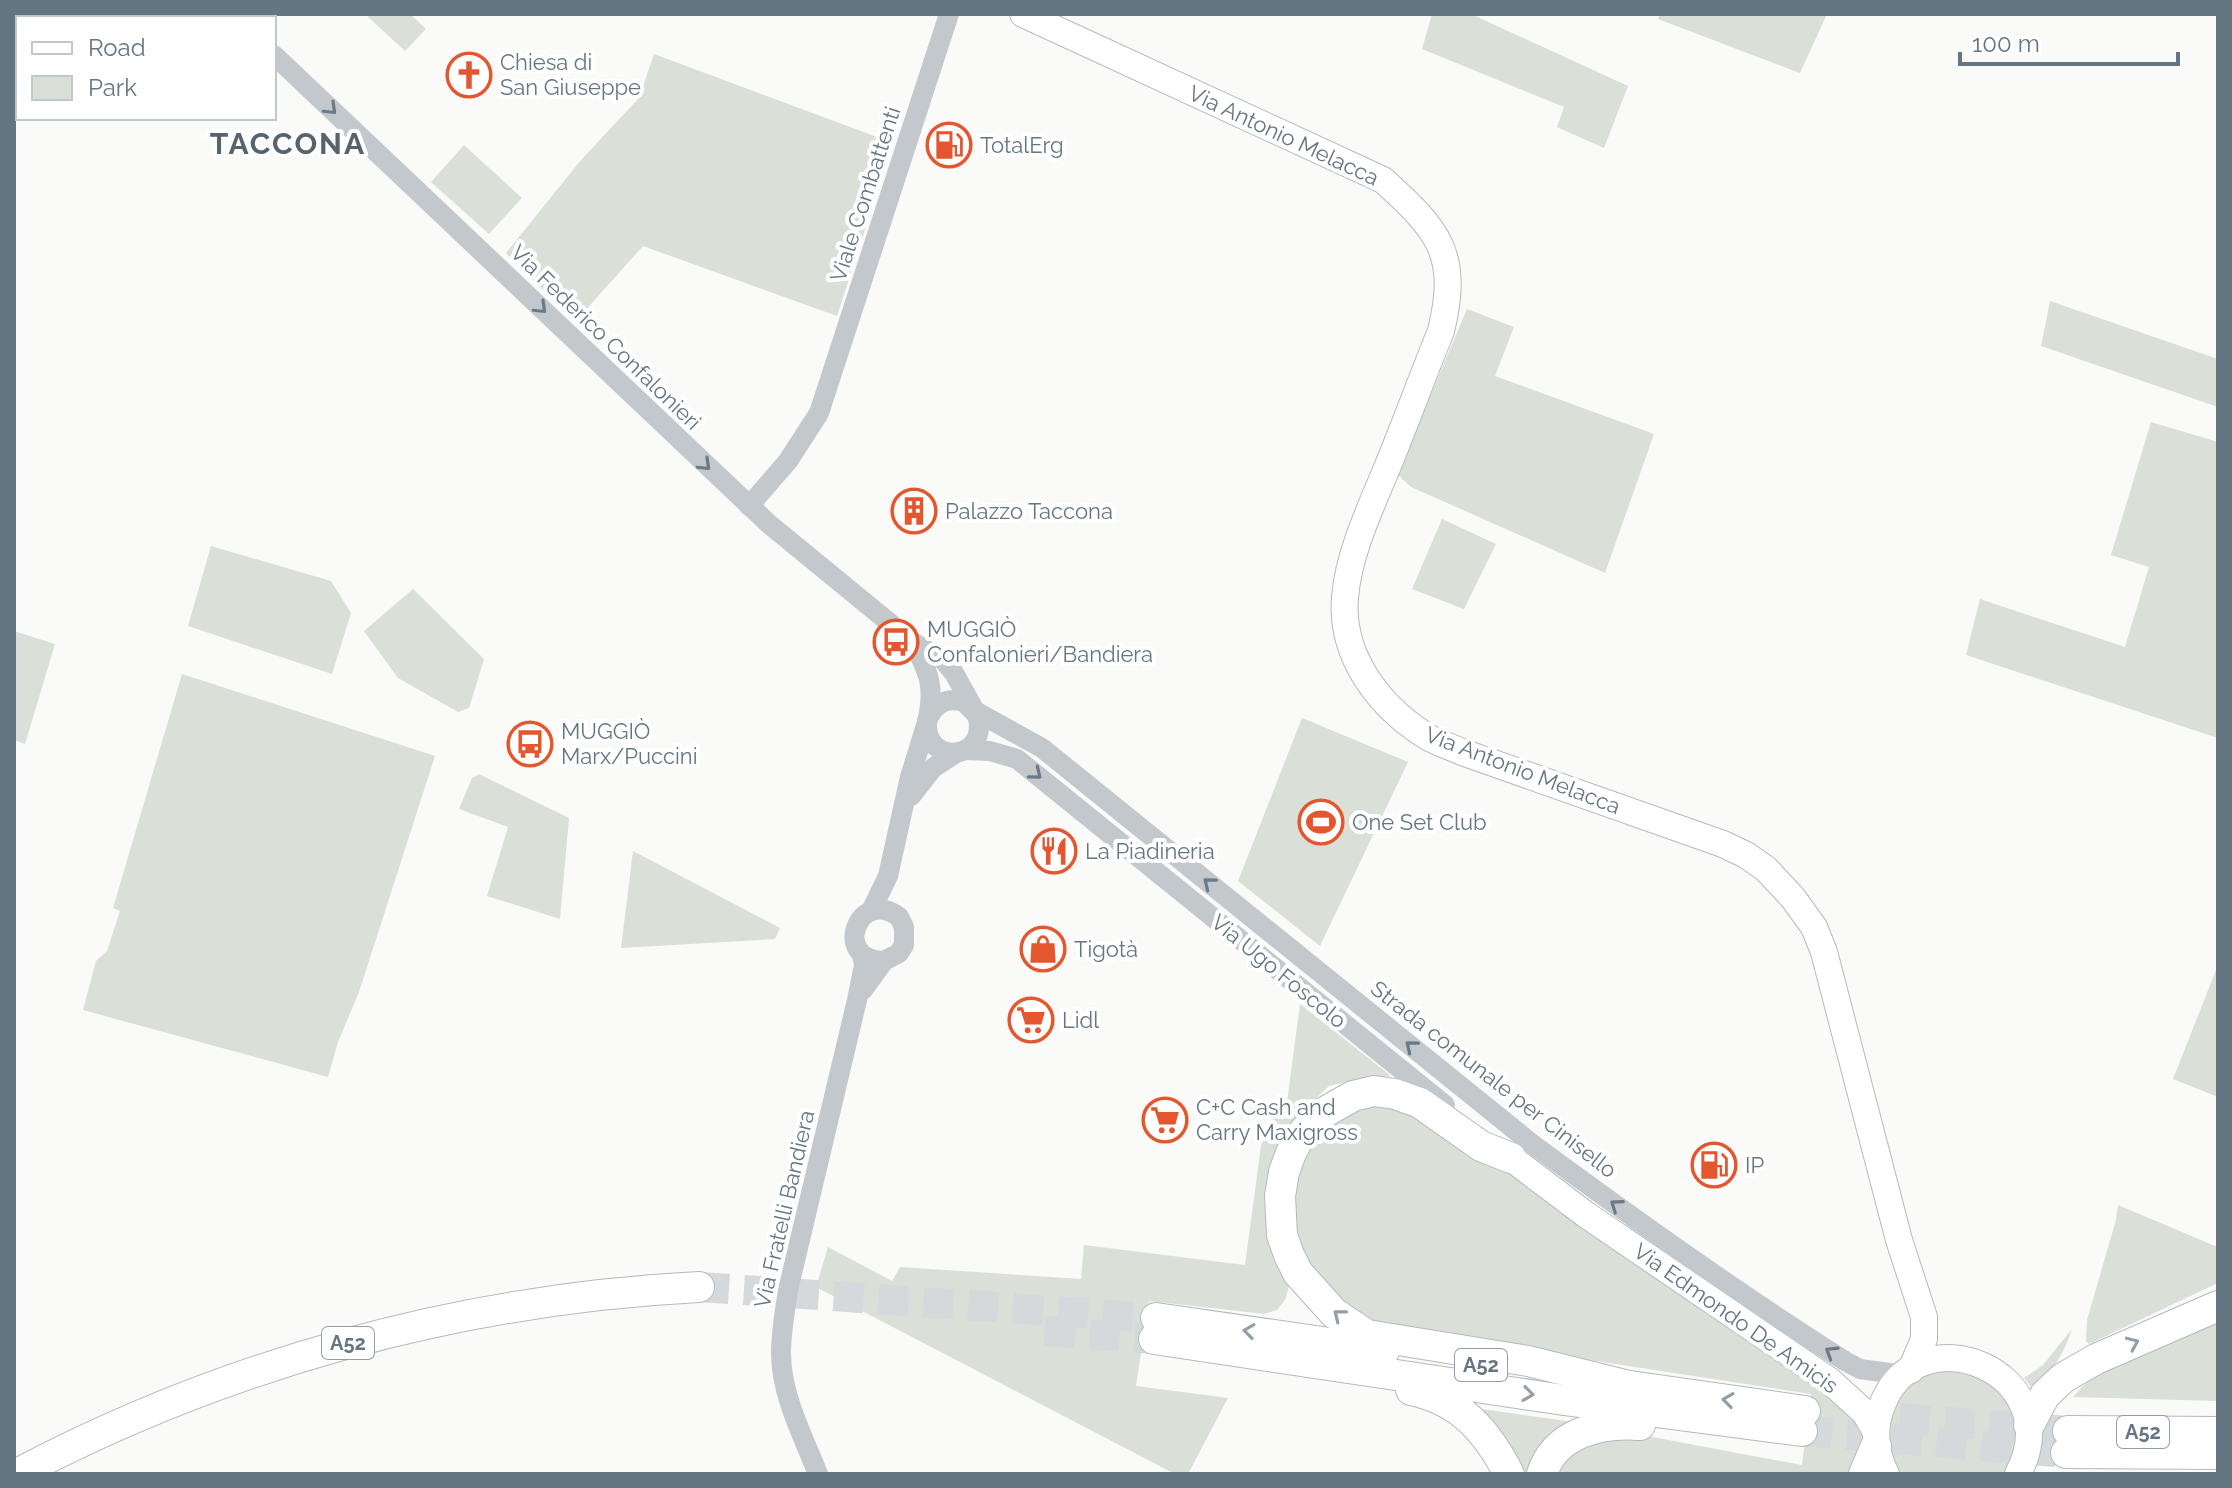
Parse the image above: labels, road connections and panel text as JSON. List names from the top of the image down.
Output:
{
  "streets": {
    "highway": ["A52"],
    "main road": ["Via Antonio Melacca", "Via Ugo Foscolo", "Via Edmondo De Amicis"],
    "street": [
      "Viale Combattenti",
      "Via Federico Confalonieri",
      "Strada comunale per Cinisello",
      "Via Fratelli Bandiera"
    ]
  },
  "crossings": [
    ["Via Antonio Melacca", "Strada comunale per Cinisello"],
    ["Via Antonio Melacca", "Via Edmondo De Amicis"],
    ["Viale Combattenti", "Via Federico Confalonieri"],
    ["Via Federico Confalonieri", "Via Ugo Foscolo"],
    ["Via Federico Confalonieri", "Strada comunale per Cinisello"],
    ["Via Federico Confalonieri", "Via Fratelli Bandiera"],
    ["Via Ugo Foscolo", "Strada comunale per Cinisello"],
    ["Via Ugo Foscolo", "Via Fratelli Bandiera"],
    ["Via Ugo Foscolo", "Via Edmondo De Amicis"],
    ["Strada comunale per Cinisello", "Via Fratelli Bandiera"]
  ],
  "one_way": ["Via Federico Confalonieri", "Via Ugo Foscolo", "Strada comunale per Cinisello"],
  "districts": ["TACCONA"],
  "places": {
    "church": ["Chiesa di San Giuseppe"],
    "fuel station": ["TotalErg", "IP"],
    "building": ["Palazzo Taccona"],
    "bus stop": ["MUGGIÒ Confalonieri/Bandiera", "MUGGIÒ Marx/Puccini"],
    "sports": ["One Set Club"],
    "restaurant": ["La Piadineria"],
    "shop": ["Tigotà"],
    "supermarket": ["Lidl", "C+C Cash and Carry Maxigross"]
  },
  "legend": ["Road", "Park"],
  "scale_bar": "100 m"
}
